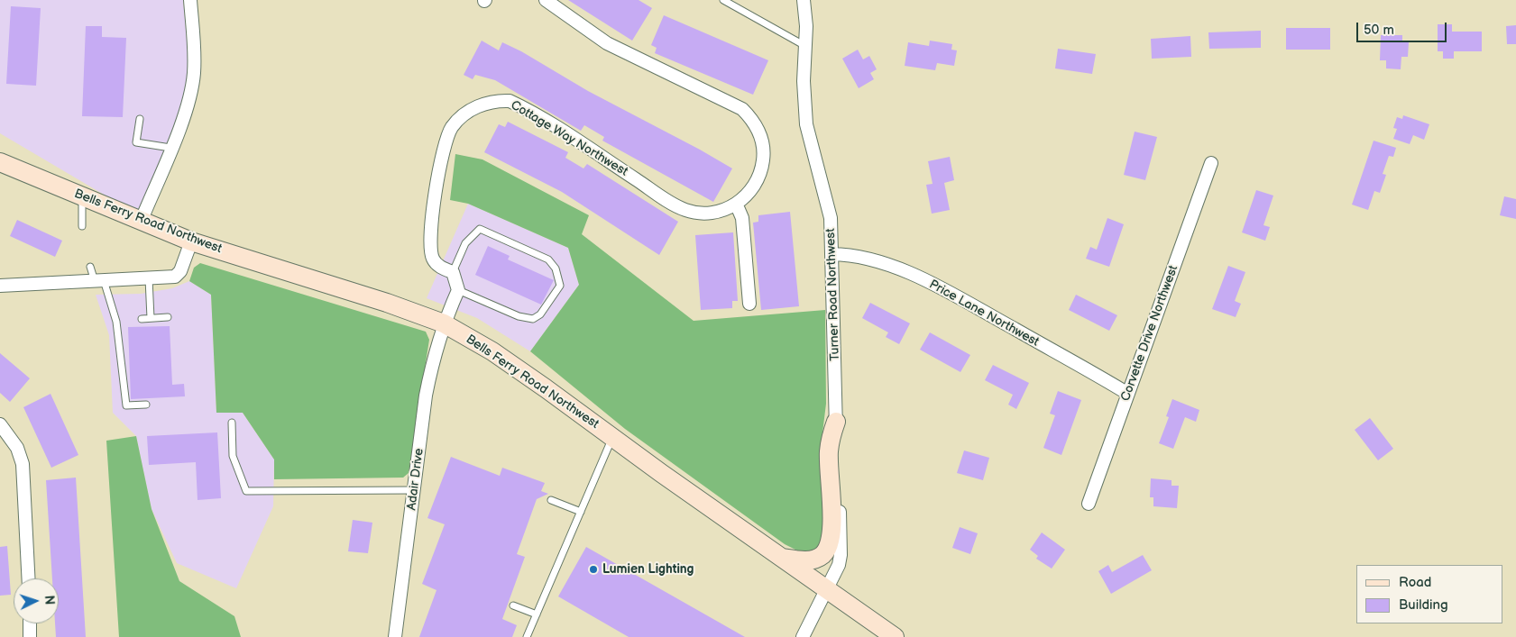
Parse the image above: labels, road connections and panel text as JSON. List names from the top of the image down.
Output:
{
  "streets": {
    "main road": ["Bells Ferry Road Northwest"],
    "street": [
      "Cottage Way Northwest",
      "Turner Road Northwest",
      "Price Lane Northwest",
      "Corvette Drive Northwest",
      "Adair Drive"
    ]
  },
  "crossings": [
    ["Bells Ferry Road Northwest", "Turner Road Northwest"],
    ["Bells Ferry Road Northwest", "Adair Drive"],
    ["Turner Road Northwest", "Price Lane Northwest"],
    ["Price Lane Northwest", "Corvette Drive Northwest"]
  ],
  "places": ["Lumien Lighting"],
  "legend": ["Road", "Building"],
  "scale_bar": "50 m",
  "north": "right"
}
